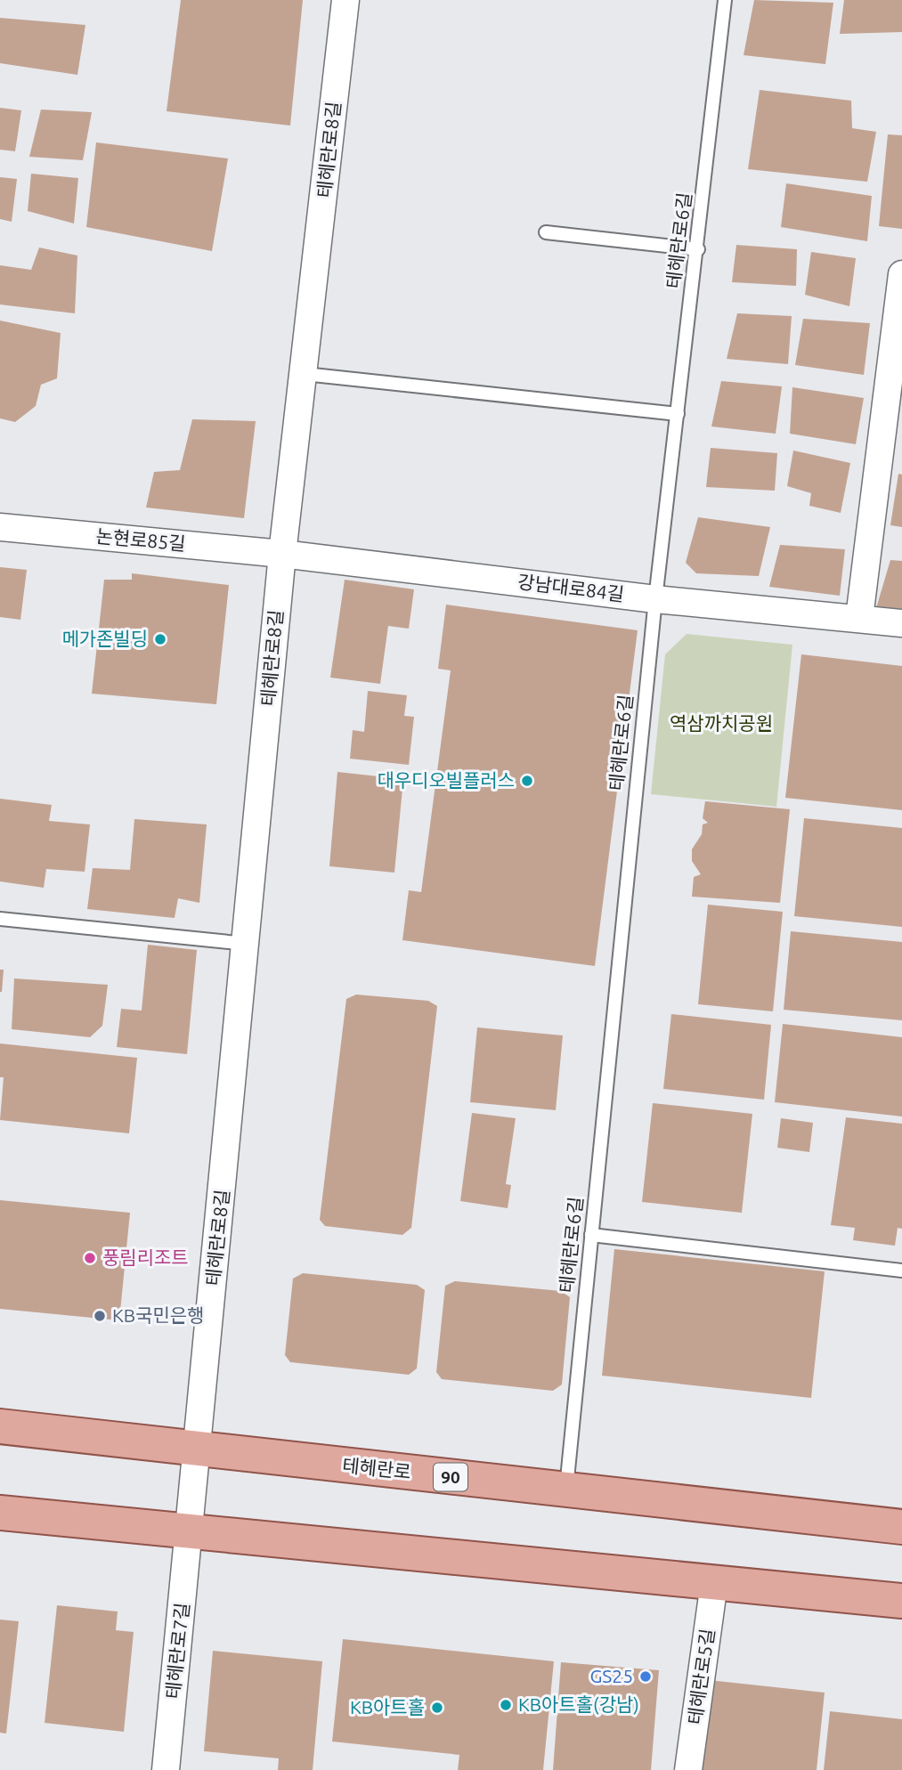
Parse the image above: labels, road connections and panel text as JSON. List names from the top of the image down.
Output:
{
  "streets": {
    "main road": ["테헤란로", "90"],
    "street": [
      "테헤란로8길",
      "논현로85길",
      "강남대로84길",
      "테헤란로7길",
      "테헤란로5길"
    ],
    "lane": ["테헤란로6길"]
  },
  "crossings": [
    ["테헤란로8길", "논현로85길"],
    ["테헤란로8길", "강남대로84길"],
    ["테헤란로8길", "테헤란로"],
    ["테헤란로8길", "테헤란로7길"],
    ["테헤란로6길", "강남대로84길"],
    ["테헤란로6길", "테헤란로"],
    ["논현로85길", "강남대로84길"]
  ],
  "parks": ["역삼까치공원"],
  "places": [
    "메가존빌딩",
    "대우디오빌플러스",
    "풍림리조트",
    "KB국민은행",
    "GS25",
    "KB아트홀(강남)",
    "KB아트홀"
  ]
}
